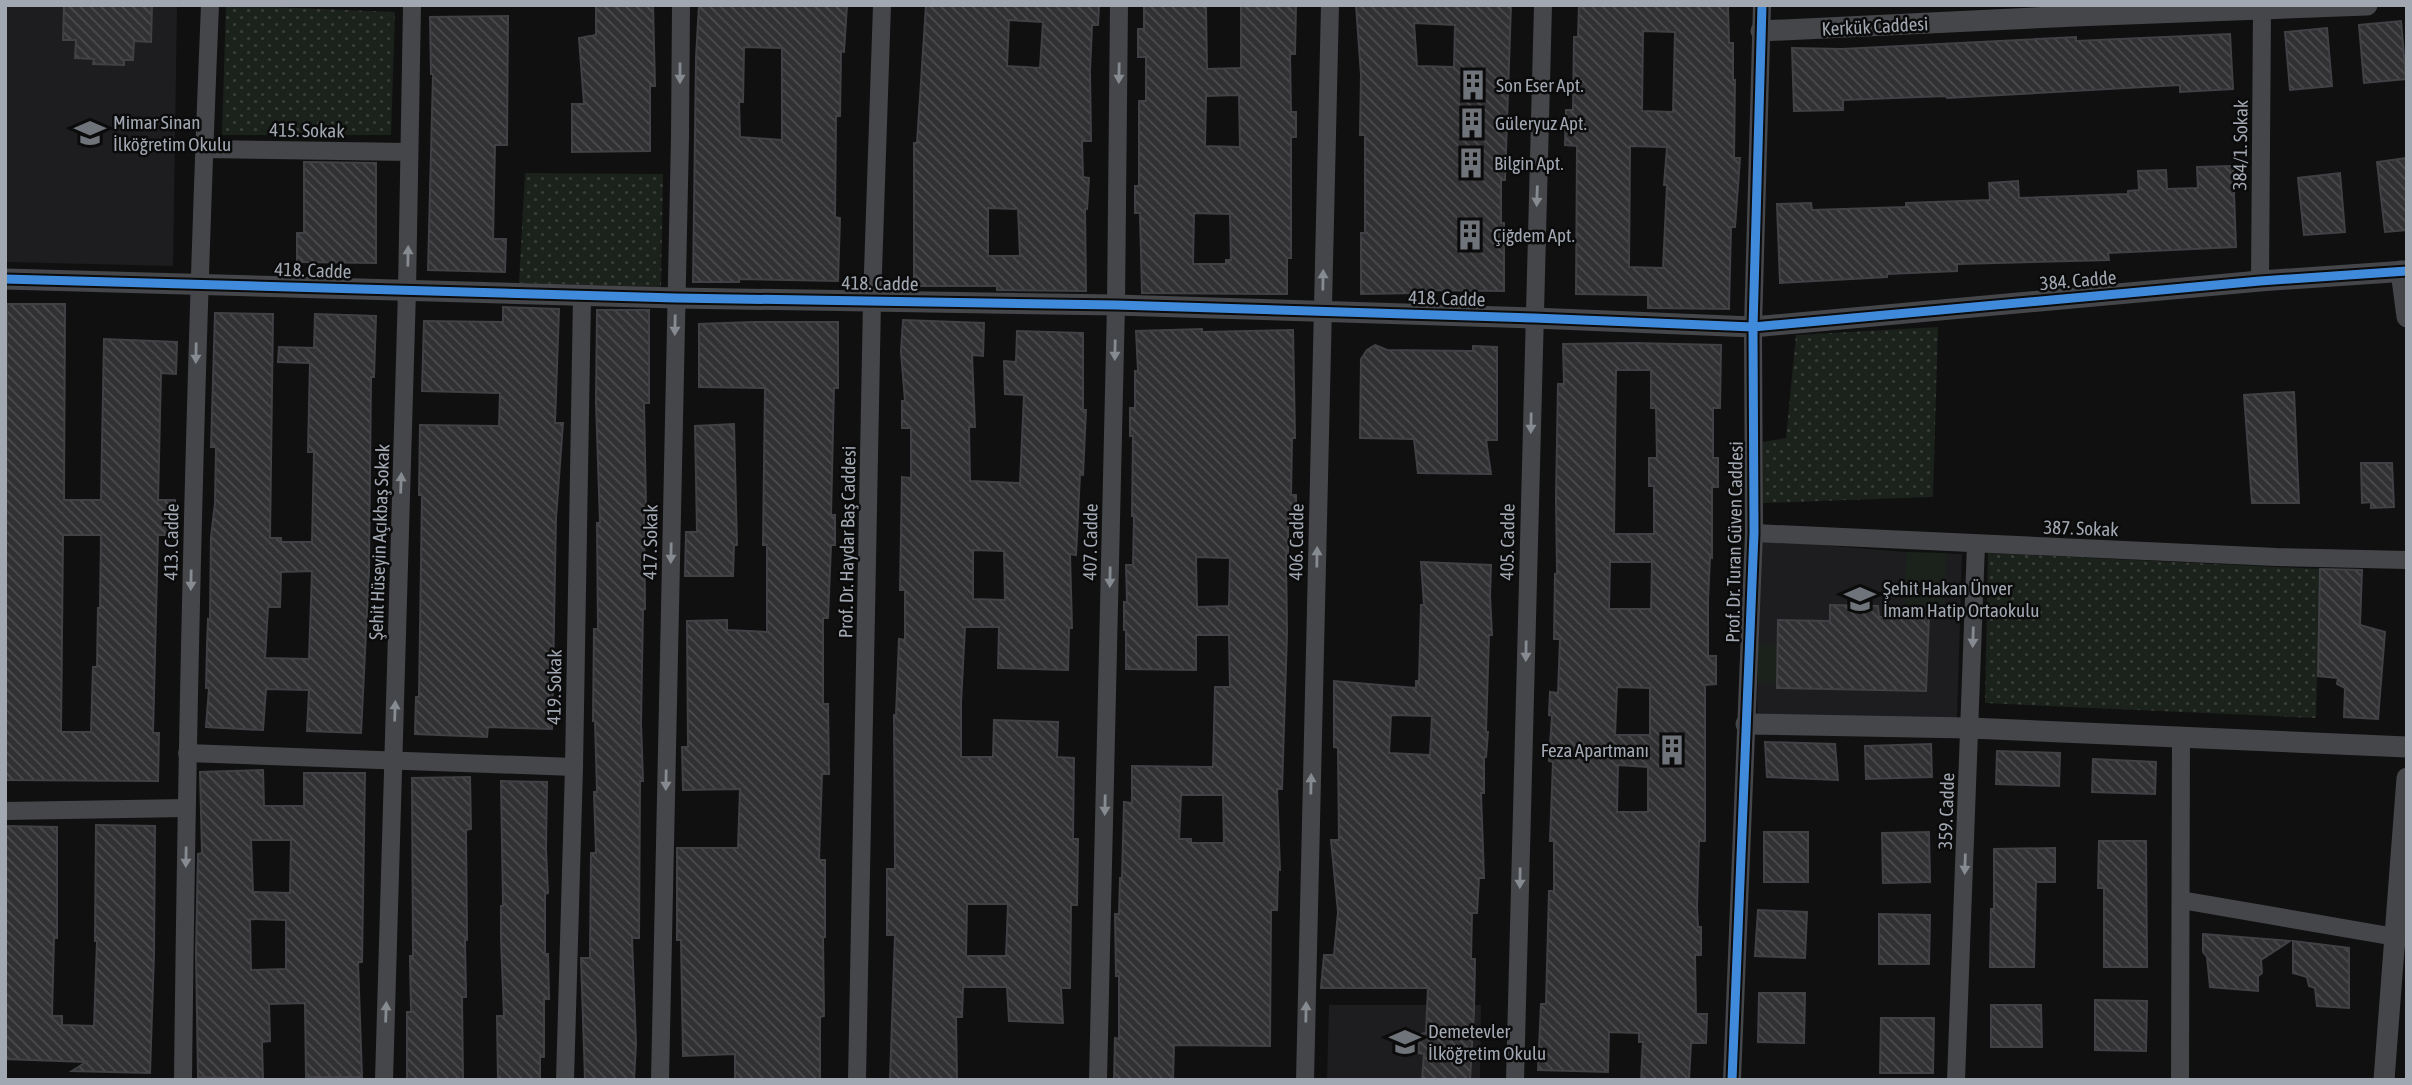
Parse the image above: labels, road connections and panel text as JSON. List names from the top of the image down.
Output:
{
  "streets": {
    "street": [
      "Kerkük Caddesi",
      "415. Sokak",
      "384/1. Sokak",
      "418. Cadde",
      "384. Cadde",
      "387. Sokak",
      "413. Cadde",
      "Şehit Hüseyin Açıkbaş Sokak",
      "417. Sokak",
      "Prof. Dr. Haydar Baş Caddesi",
      "407. Cadde",
      "406. Cadde",
      "405. Cadde",
      "Prof. Dr. Turan Güven Caddesi",
      "419. Sokak",
      "359. Cadde"
    ]
  },
  "crossings": [
    ["Kerkük Caddesi", "384/1. Sokak"],
    ["Kerkük Caddesi", "Prof. Dr. Turan Güven Caddesi"],
    ["415. Sokak", "413. Cadde"],
    ["415. Sokak", "Şehit Hüseyin Açıkbaş Sokak"],
    ["384/1. Sokak", "384. Cadde"],
    ["418. Cadde", "384. Cadde"],
    ["418. Cadde", "413. Cadde"],
    ["418. Cadde", "Şehit Hüseyin Açıkbaş Sokak"],
    ["418. Cadde", "417. Sokak"],
    ["418. Cadde", "Prof. Dr. Haydar Baş Caddesi"],
    ["418. Cadde", "407. Cadde"],
    ["418. Cadde", "406. Cadde"],
    ["418. Cadde", "405. Cadde"],
    ["418. Cadde", "Prof. Dr. Turan Güven Caddesi"],
    ["418. Cadde", "419. Sokak"],
    ["384. Cadde", "Prof. Dr. Turan Güven Caddesi"],
    ["387. Sokak", "Prof. Dr. Turan Güven Caddesi"],
    ["387. Sokak", "359. Cadde"]
  ],
  "one_way": [
    "413. Cadde",
    "Şehit Hüseyin Açıkbaş Sokak",
    "417. Sokak",
    "407. Cadde",
    "406. Cadde",
    "405. Cadde",
    "359. Cadde"
  ],
  "places": {
    "building": [
      "Son Eser Apt.",
      "Güleryuz Apt.",
      "Bilgin Apt.",
      "Çiğdem Apt.",
      "Feza Apartmanı"
    ],
    "school or university": ["Mimar Sinan İlköğretim Okulu", "Şehit Hakan Ünver İmam Hatip Ortaokulu", "Demetevler İlköğretim Okulu"]
  }
}
